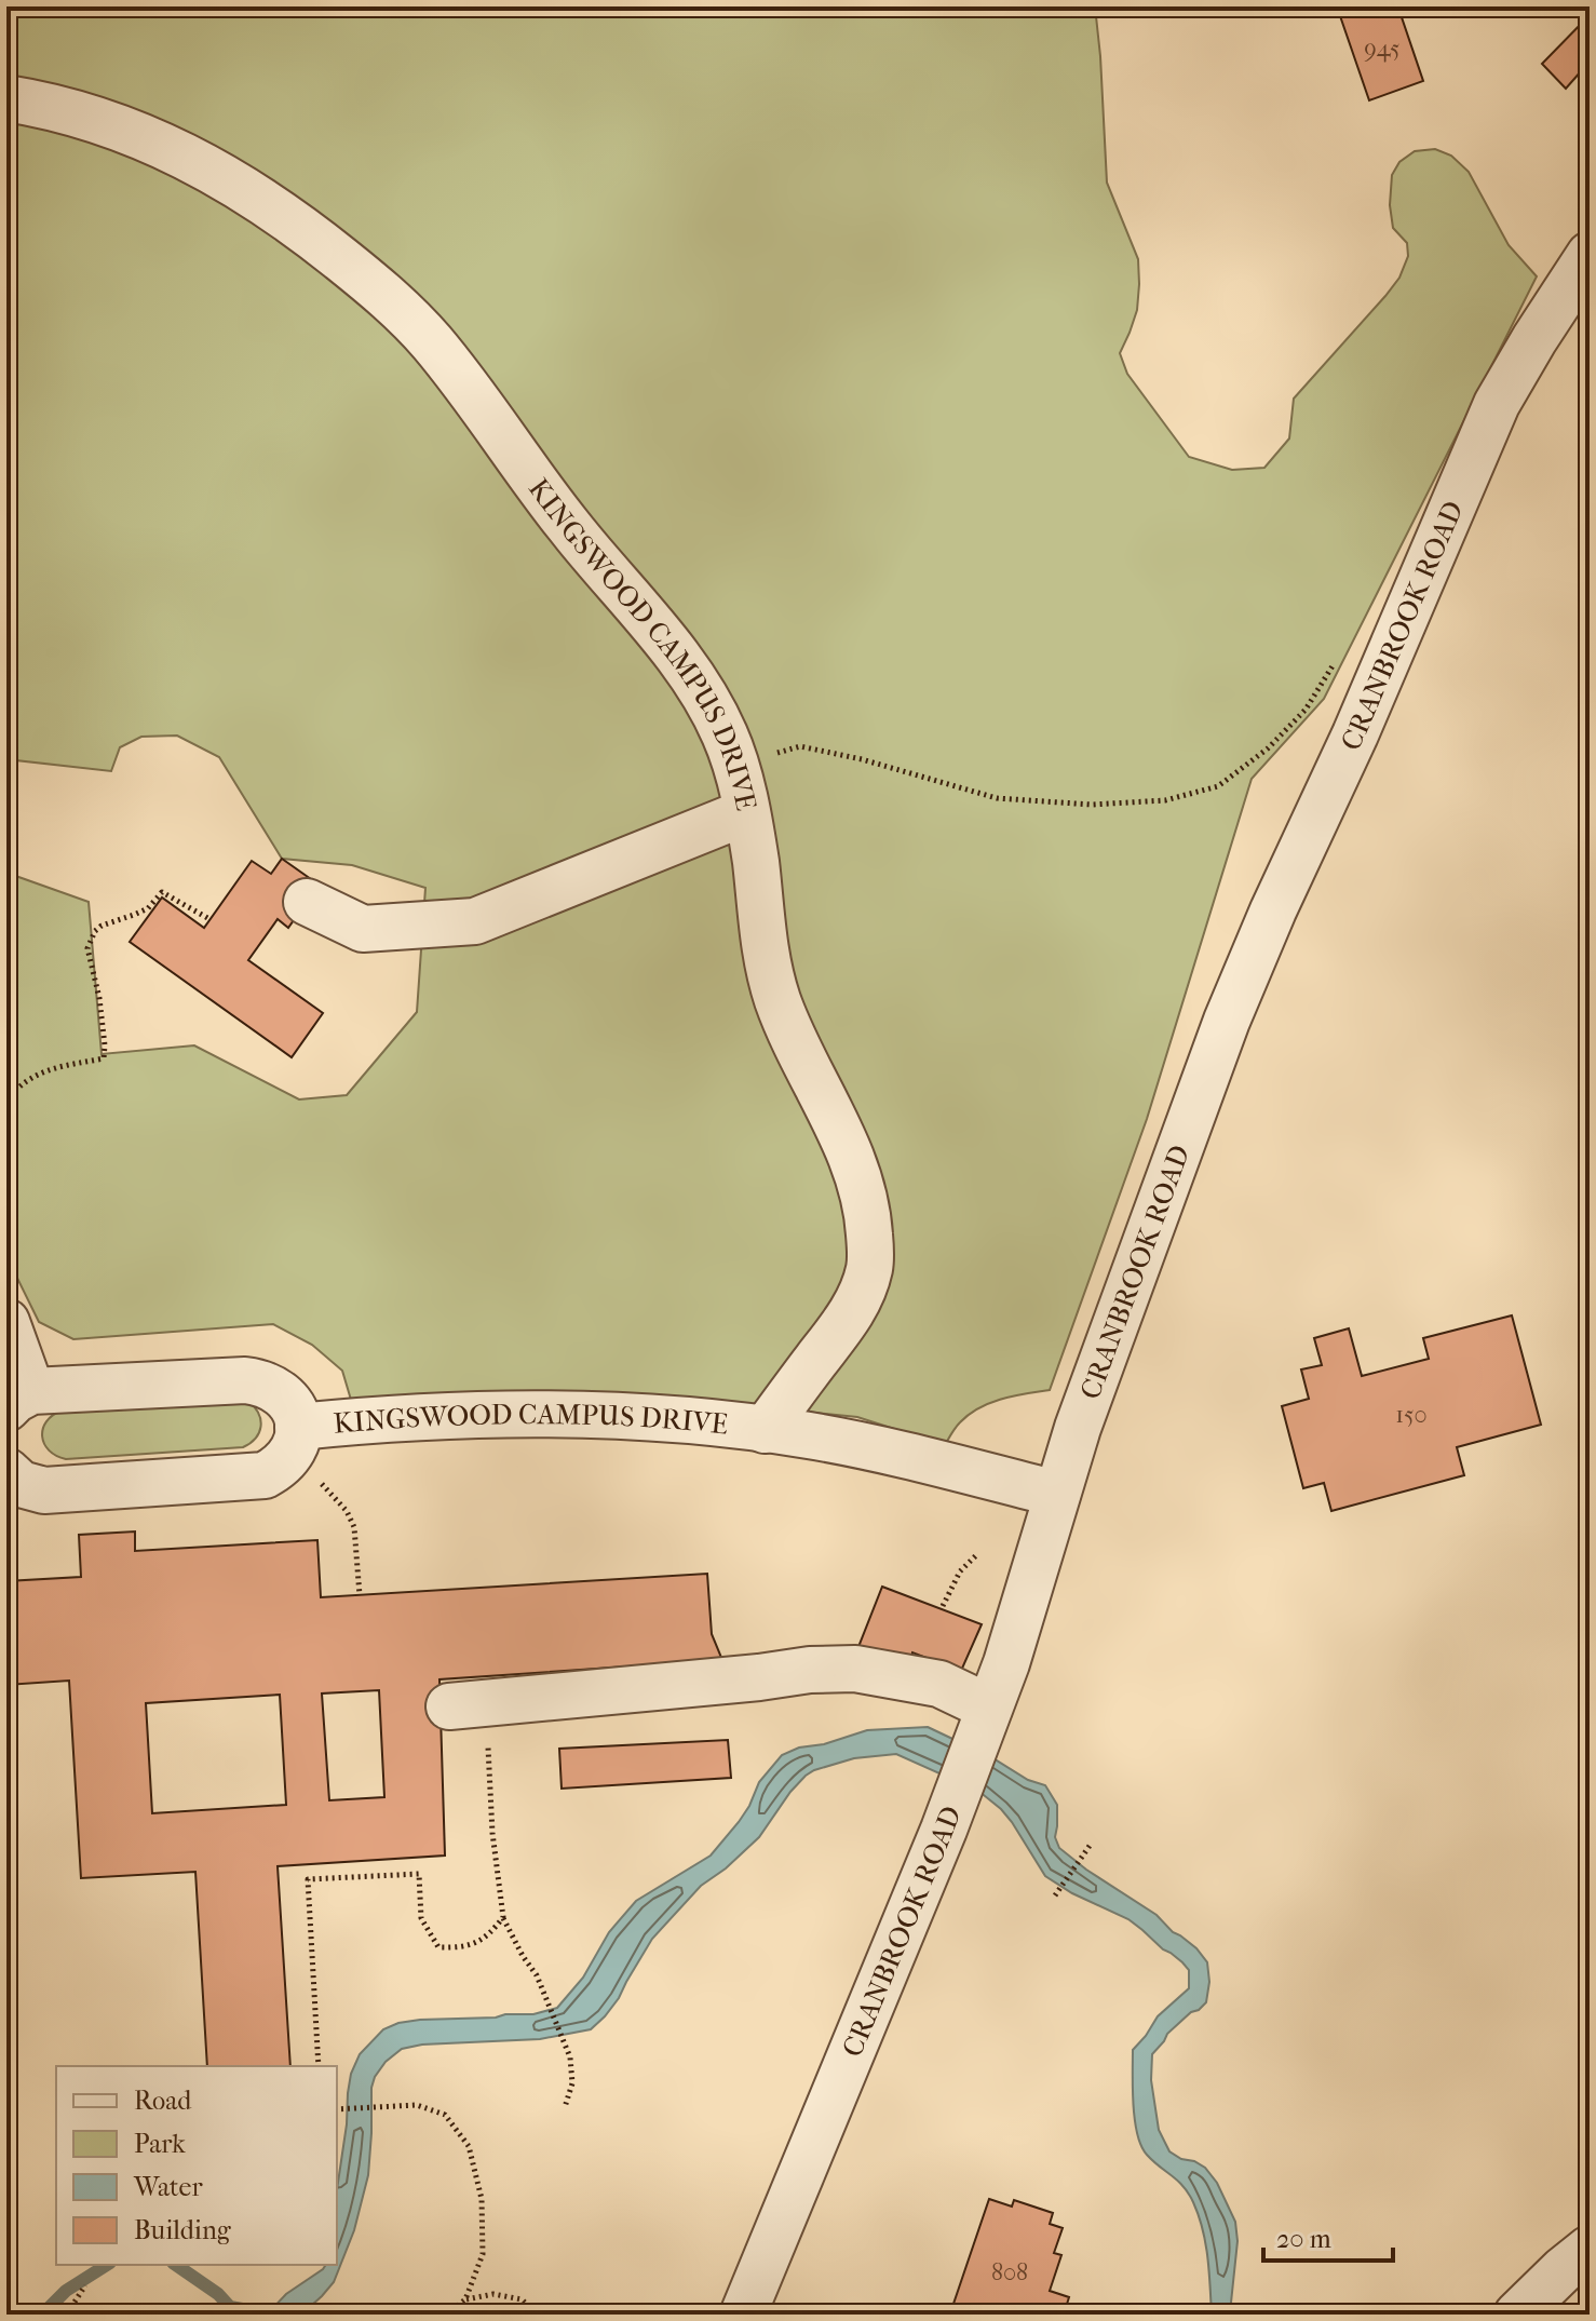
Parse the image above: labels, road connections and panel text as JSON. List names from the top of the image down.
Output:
{
  "streets": {
    "street": ["CRANBROOK ROAD", "KINGSWOOD CAMPUS DRIVE"]
  },
  "crossings": [
    ["CRANBROOK ROAD", "KINGSWOOD CAMPUS DRIVE"]
  ],
  "house_numbers": ["945", "150", "808"],
  "legend": [
    "Road",
    "Park",
    "Water",
    "Building"
  ],
  "scale_bar": "20 m"
}
